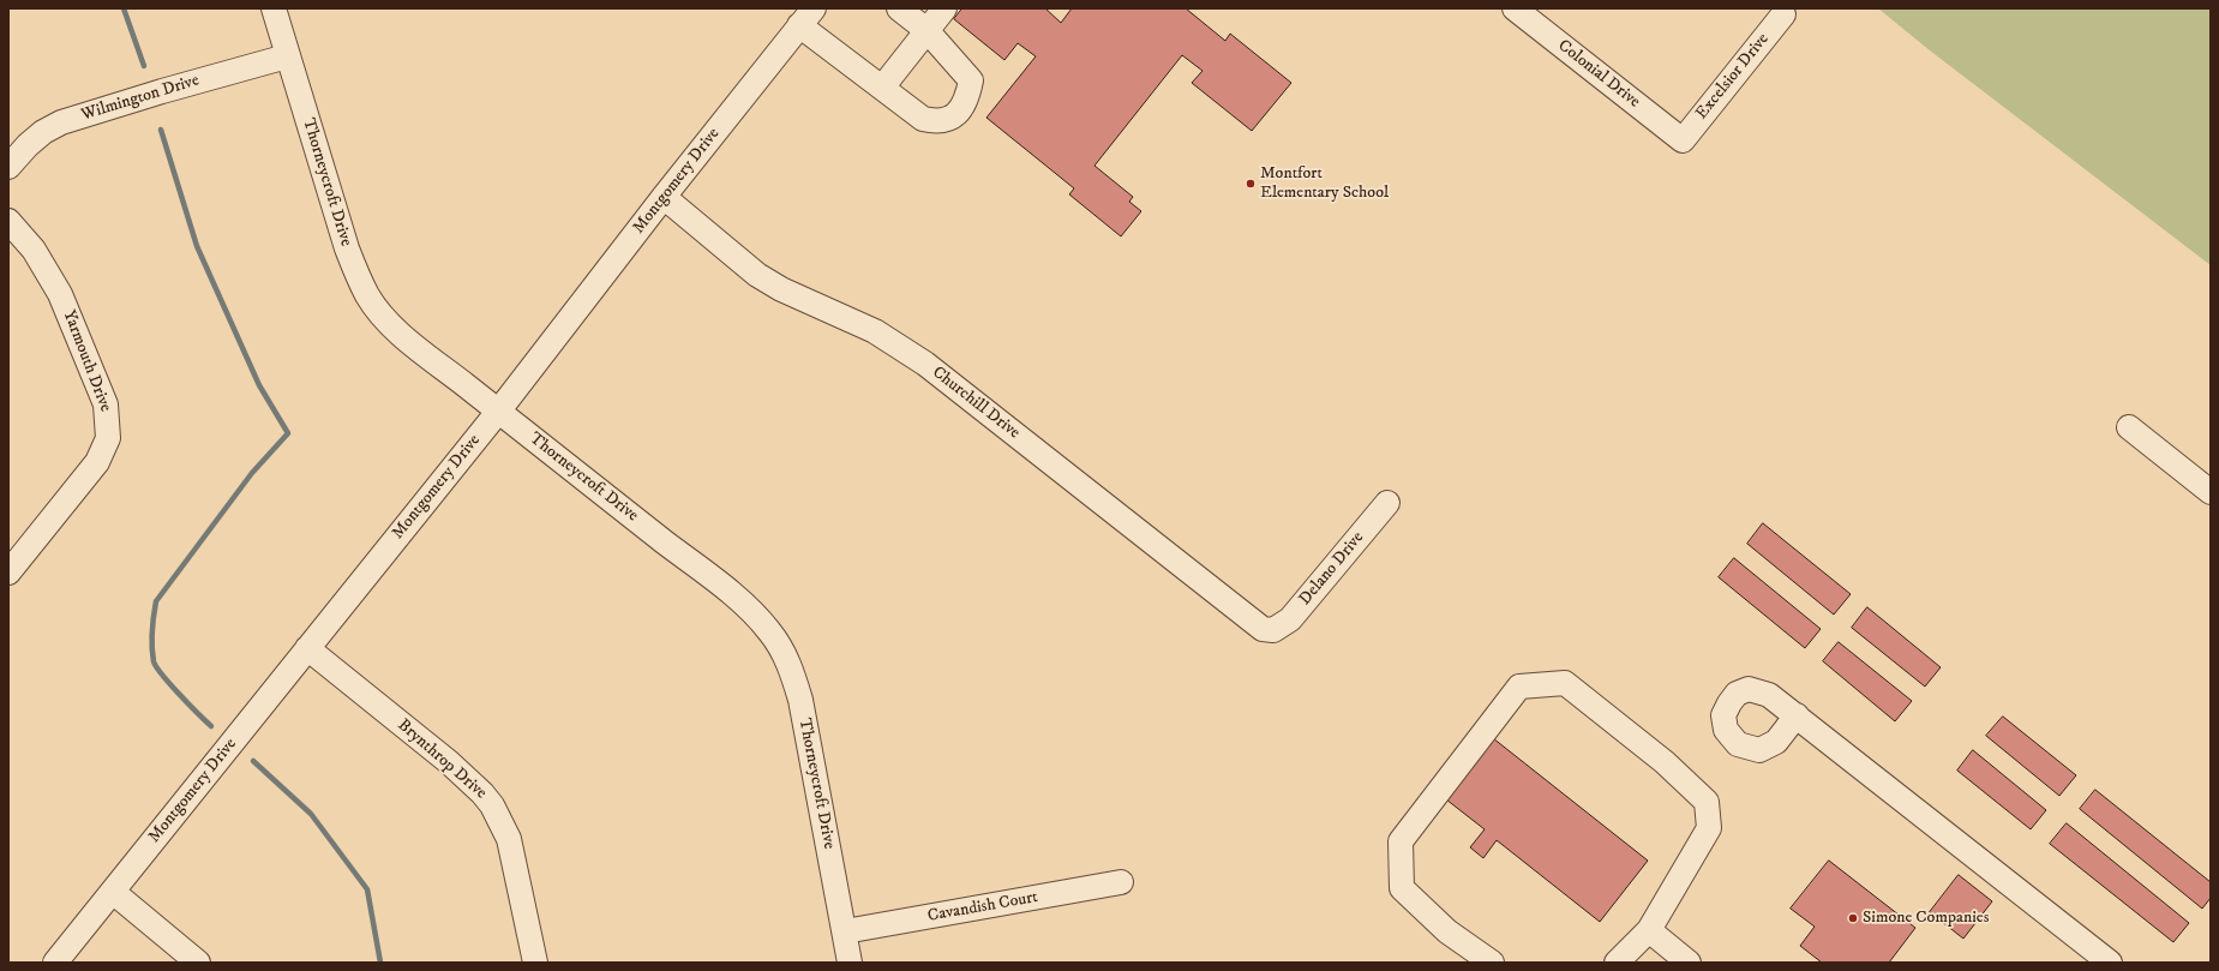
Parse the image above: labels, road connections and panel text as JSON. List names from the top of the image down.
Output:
{
  "streets": {
    "street": [
      "Colonial Drive",
      "Excelsior Drive",
      "Wilmington Drive",
      "Montgomery Drive",
      "Thorneycroft Drive",
      "Yarmouth Drive",
      "Churchill Drive",
      "Delano Drive",
      "Brynthrop Drive",
      "Cavandish Court"
    ]
  },
  "crossings": [
    ["Colonial Drive", "Excelsior Drive"],
    ["Wilmington Drive", "Thorneycroft Drive"],
    ["Montgomery Drive", "Thorneycroft Drive"],
    ["Montgomery Drive", "Churchill Drive"],
    ["Montgomery Drive", "Brynthrop Drive"],
    ["Thorneycroft Drive", "Cavandish Court"],
    ["Churchill Drive", "Delano Drive"]
  ],
  "places": ["Montfort Elementary School", "Simone Companies"]
}
